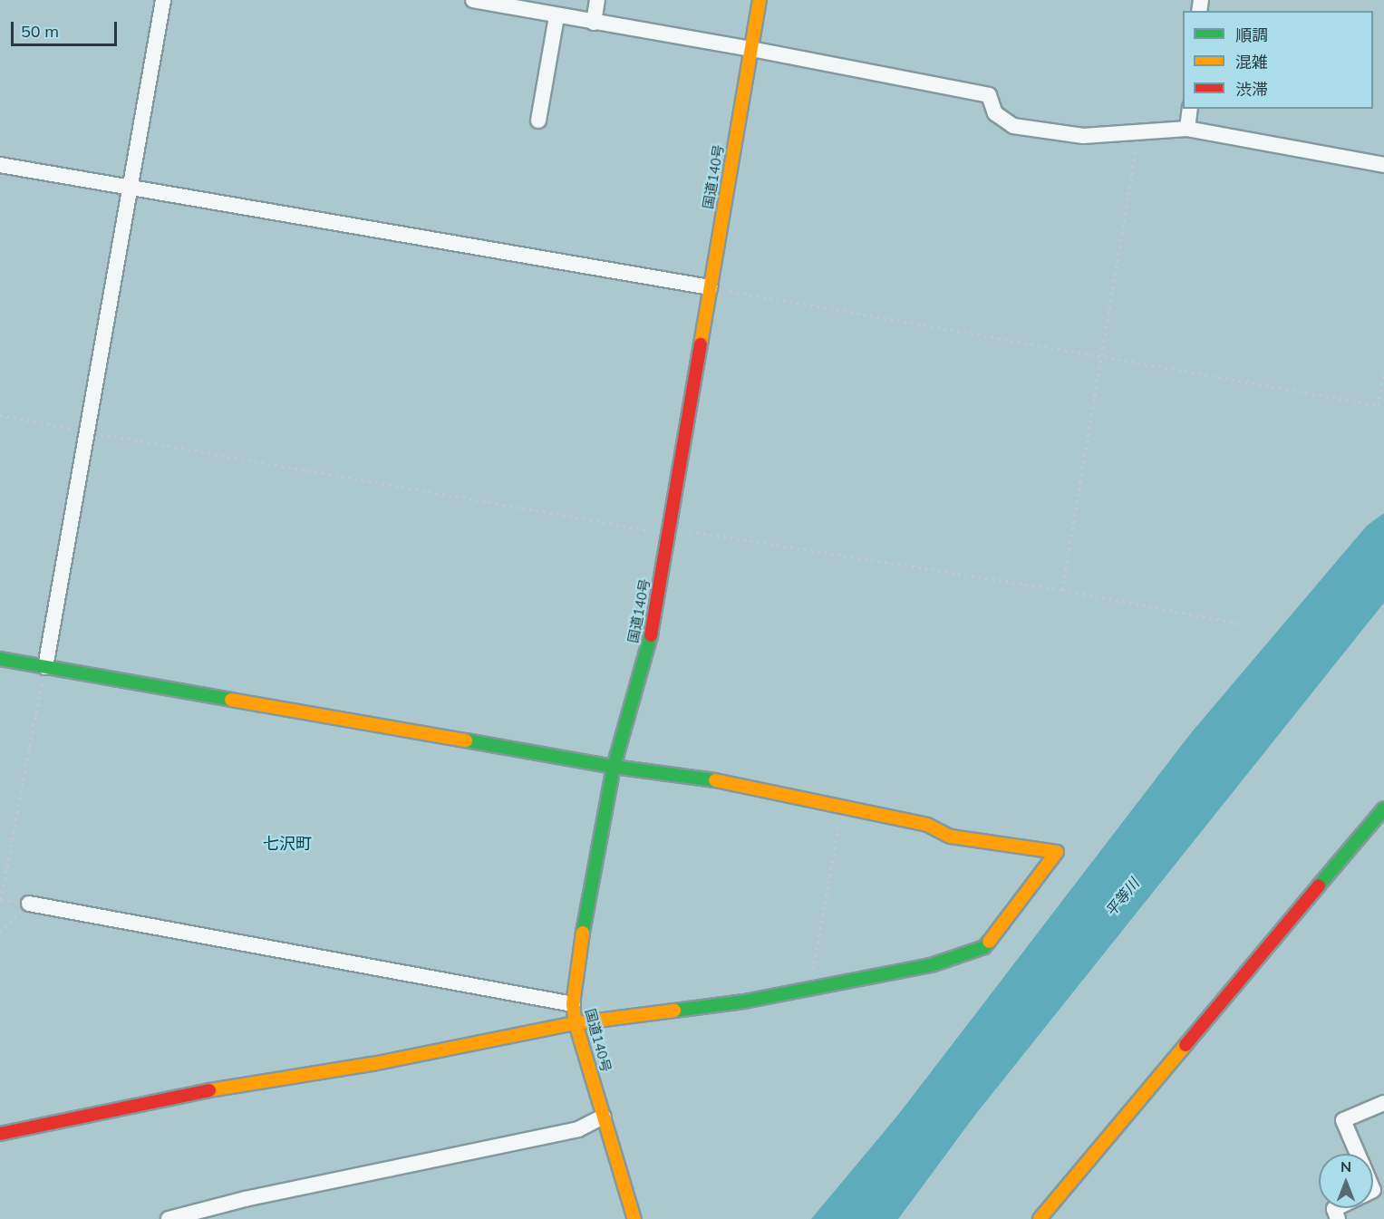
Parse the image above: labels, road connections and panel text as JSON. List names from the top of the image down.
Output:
{
  "streets": {
    "main road": ["国道140号"]
  },
  "districts": ["七沢町"],
  "water": ["平等川"],
  "legend": ["順調", "混雑", "渋滞"],
  "scale_bar": "50 m",
  "north": "top"
}
